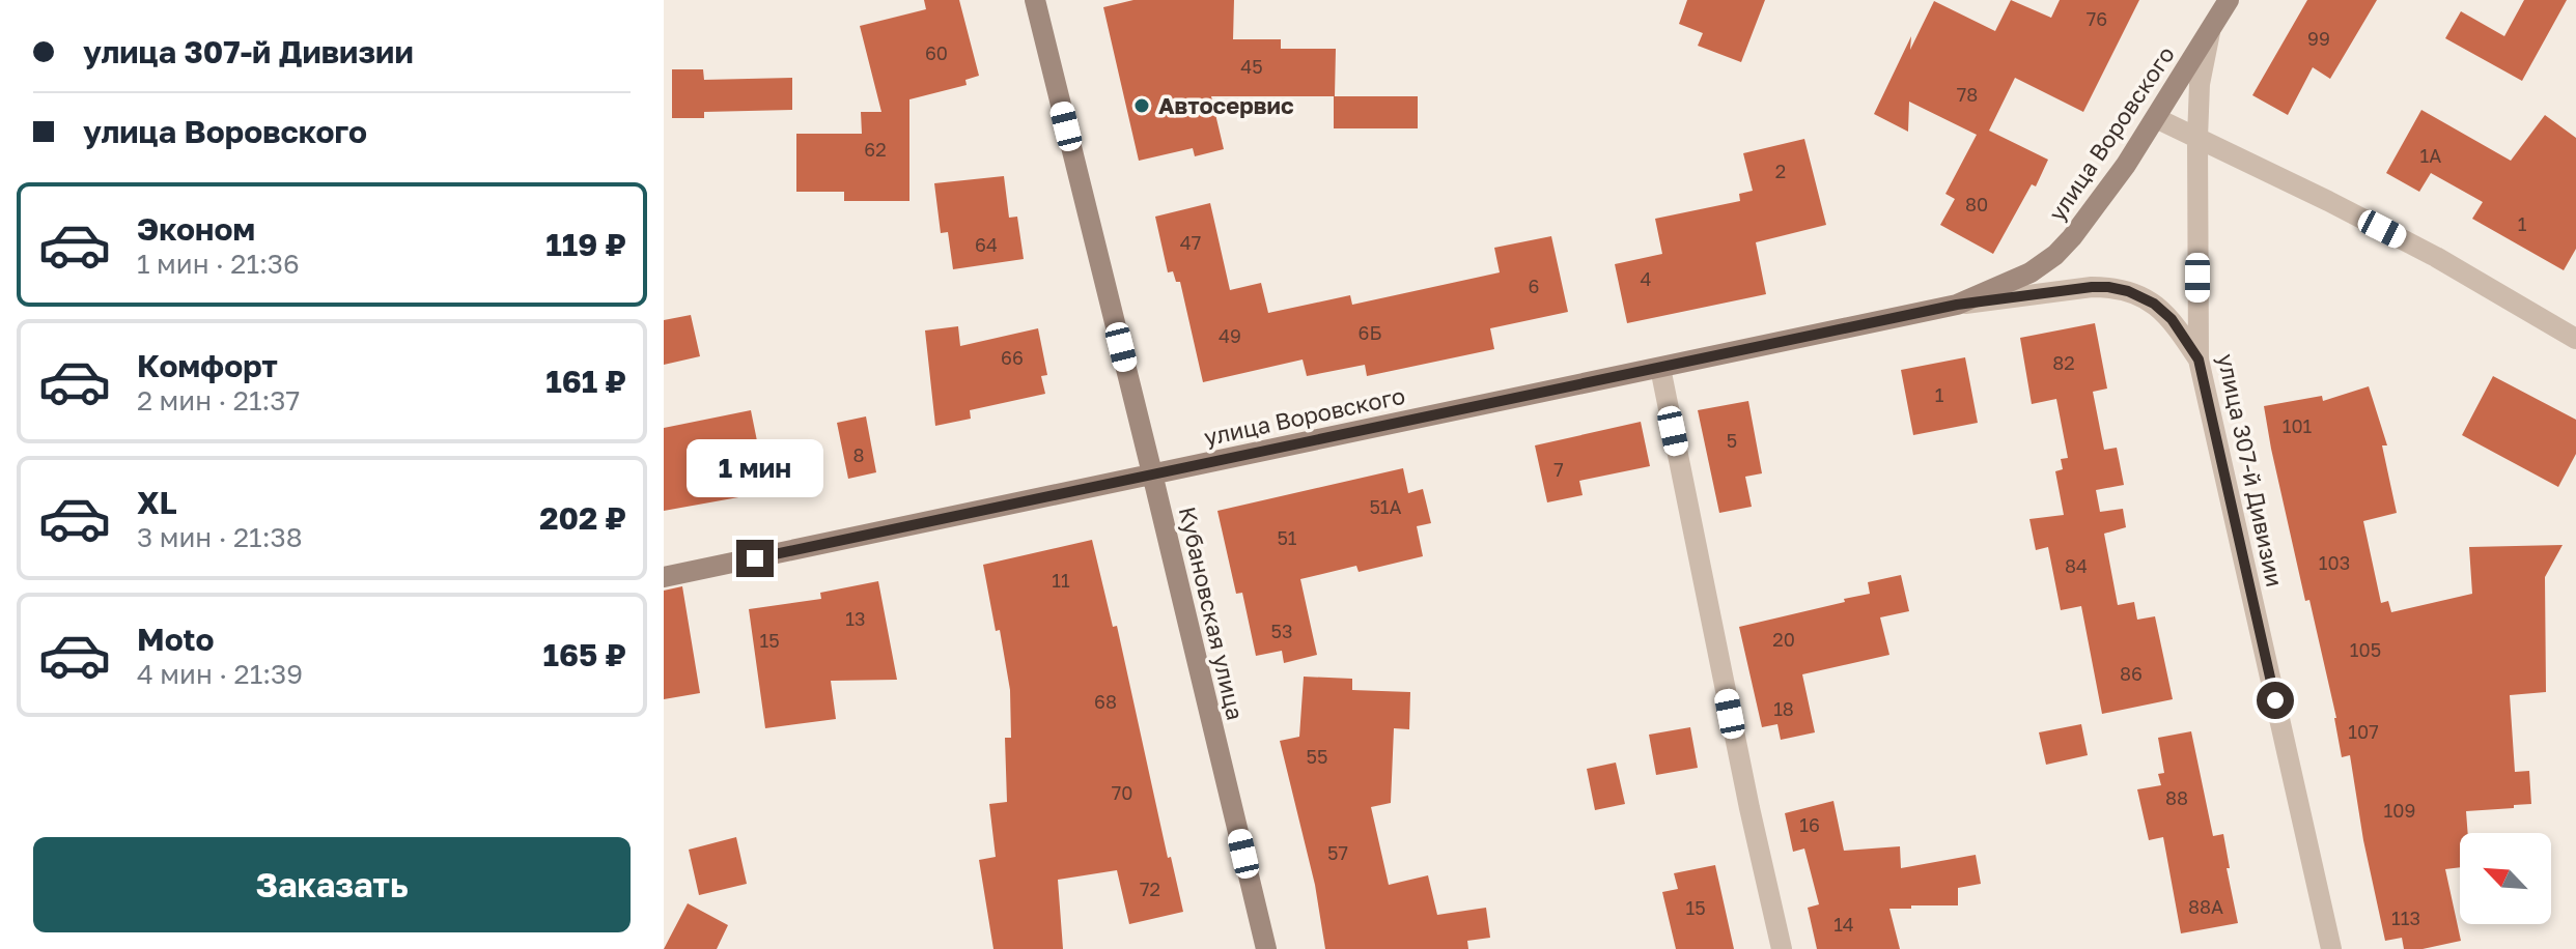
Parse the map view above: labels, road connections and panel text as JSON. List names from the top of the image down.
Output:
{
  "streets": {
    "street": ["улица Воровского", "улица 307-й Дивизии", "Кубановская улица"]
  },
  "crossings": [
    ["улица Воровского", "улица 307-й Дивизии"],
    ["улица Воровского", "Кубановская улица"]
  ],
  "places": ["Автосервис"],
  "house_numbers": [
    "76",
    "99",
    "60",
    "45",
    "78",
    "62",
    "1А",
    "2",
    "80",
    "1",
    "47",
    "64",
    "4",
    "6",
    "6Б",
    "49",
    "66",
    "82",
    "1",
    "101",
    "5",
    "8",
    "7",
    "51А",
    "51",
    "103",
    "84",
    "11",
    "13",
    "53",
    "20",
    "15",
    "105",
    "86",
    "68",
    "18",
    "107",
    "55",
    "70",
    "88",
    "109",
    "16",
    "57",
    "72",
    "88А",
    "15",
    "113",
    "14"
  ],
  "north": "top left",
  "page": {
    "banner": ["улица 307-й Дивизии", "улица Воровского"],
    "list": [
      {
        "name": "Эконом",
        "note": "1 мин · 21:36",
        "value": "119 ₽"
      },
      {
        "name": "Комфорт",
        "note": "2 мин · 21:37",
        "value": "161 ₽"
      },
      {
        "name": "XL",
        "note": "3 мин · 21:38",
        "value": "202 ₽"
      },
      {
        "name": "Moto",
        "note": "4 мин · 21:39",
        "value": "165 ₽"
      }
    ],
    "bubble": "1 мин",
    "buttons": "Заказать"
  }
}
